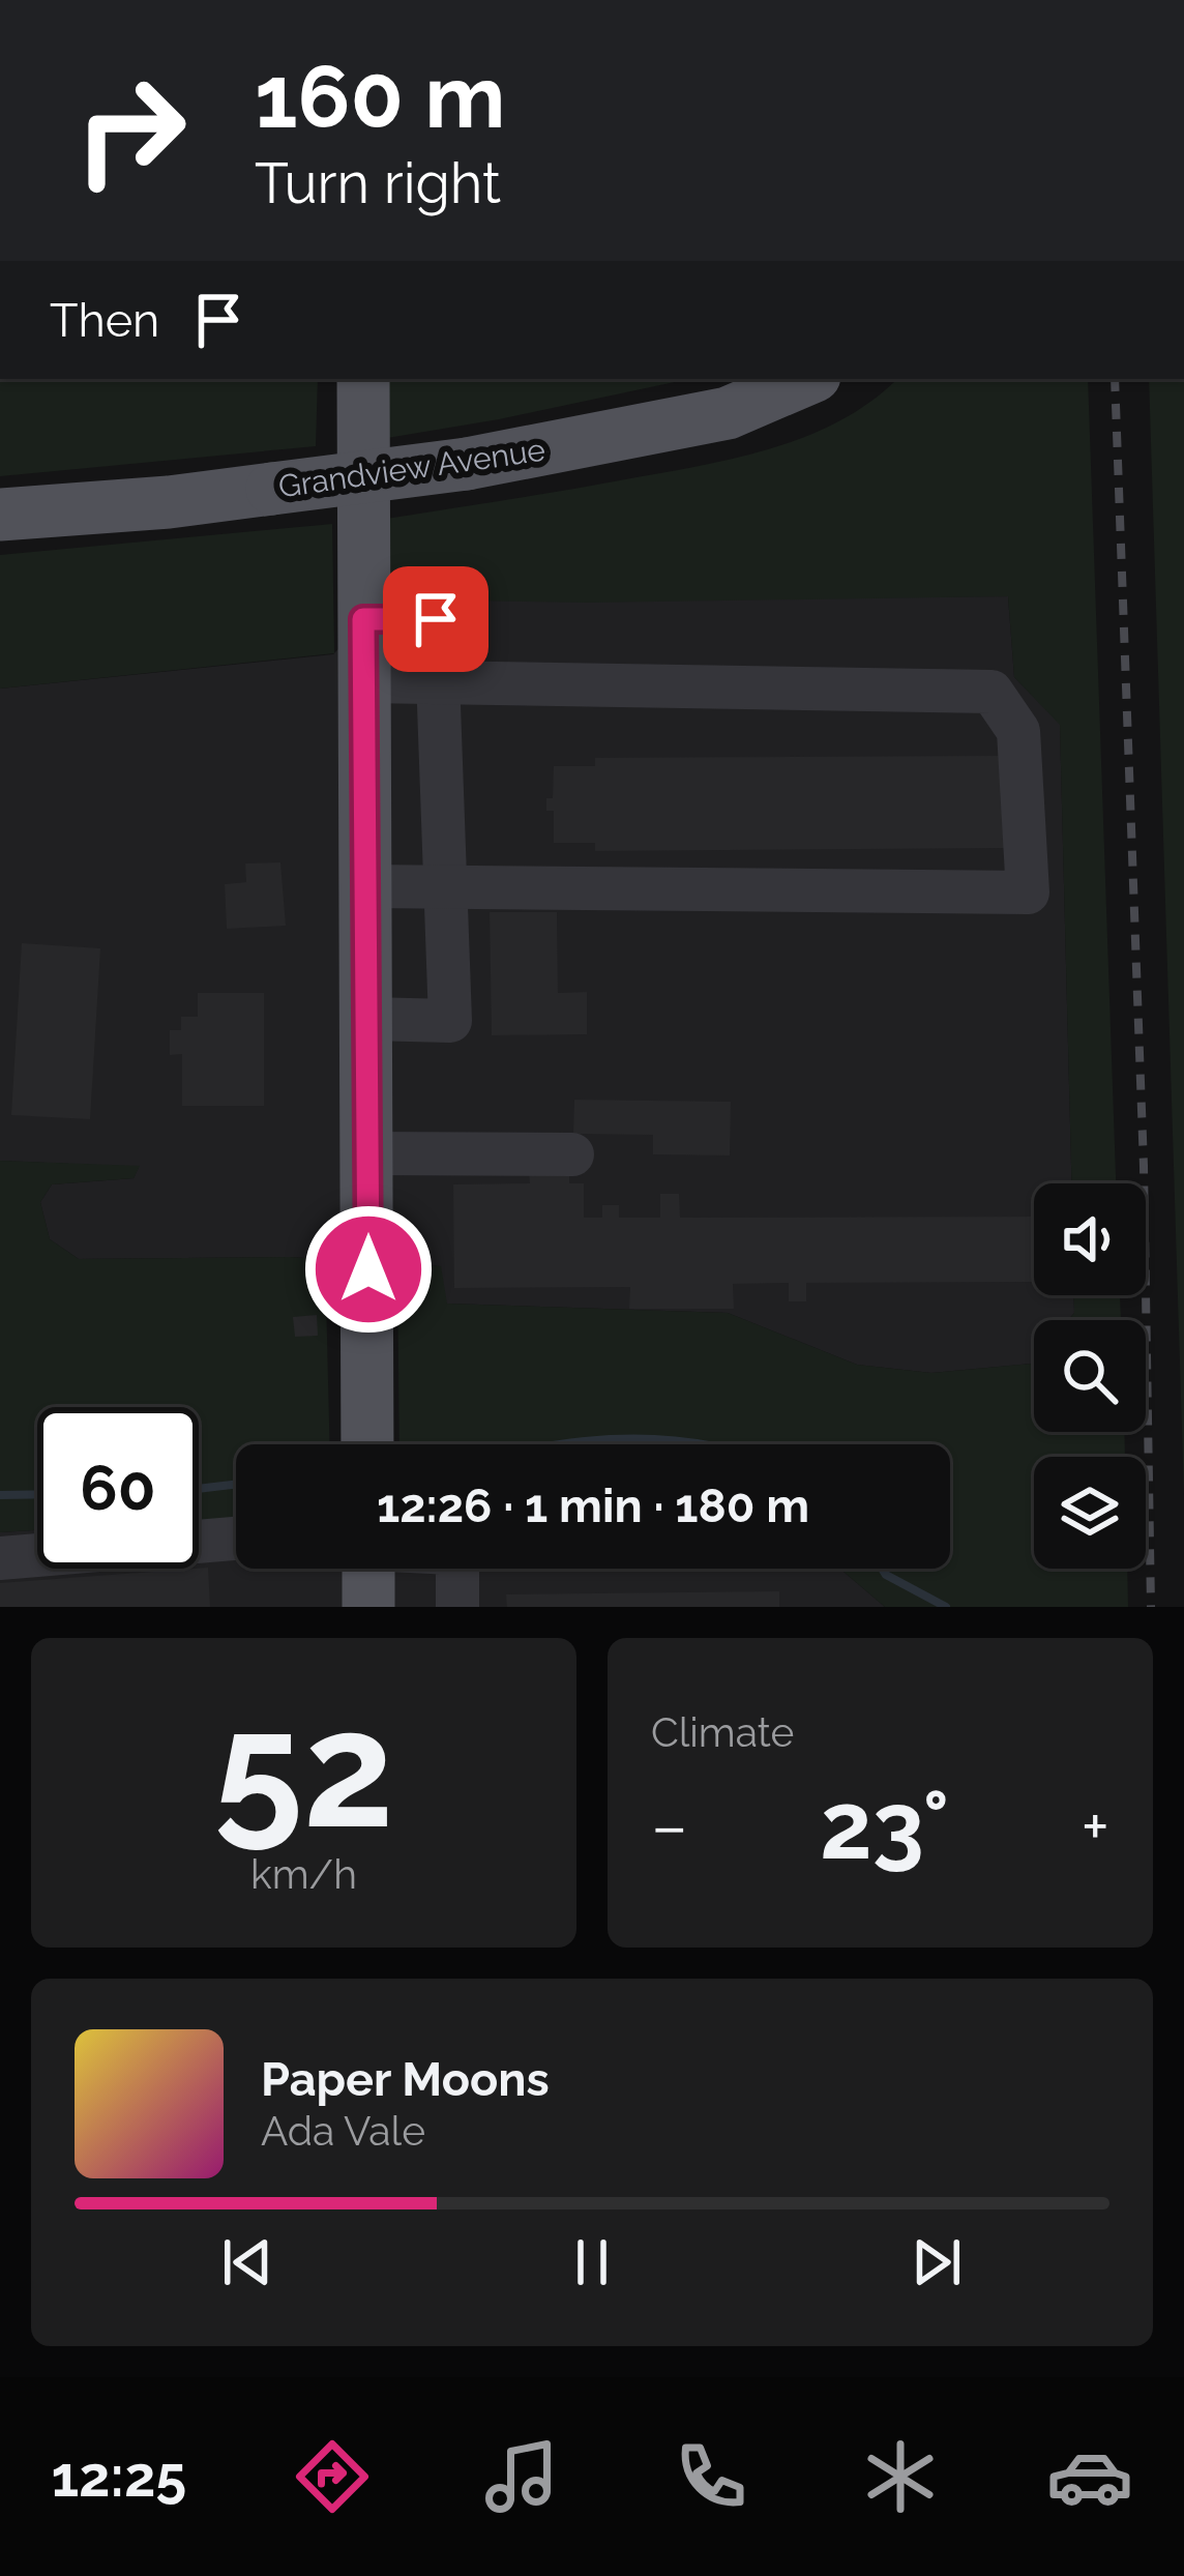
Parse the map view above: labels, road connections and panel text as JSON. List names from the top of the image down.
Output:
{
  "streets": {
    "main road": ["Grandview Avenue"]
  },
  "page": {
    "turn": ["160 m", "Turn right"],
    "then": "Then",
    "limit": "60",
    "trip": "12:26 · 1 min · 180 m",
    "tile": [
      ["52", "km/h"],
      "Climate"
    ],
    "heat": ["−", "23°", "+"],
    "song": ["Paper Moons", "Ada Vale"],
    "tabs": "12:25"
  }
}
